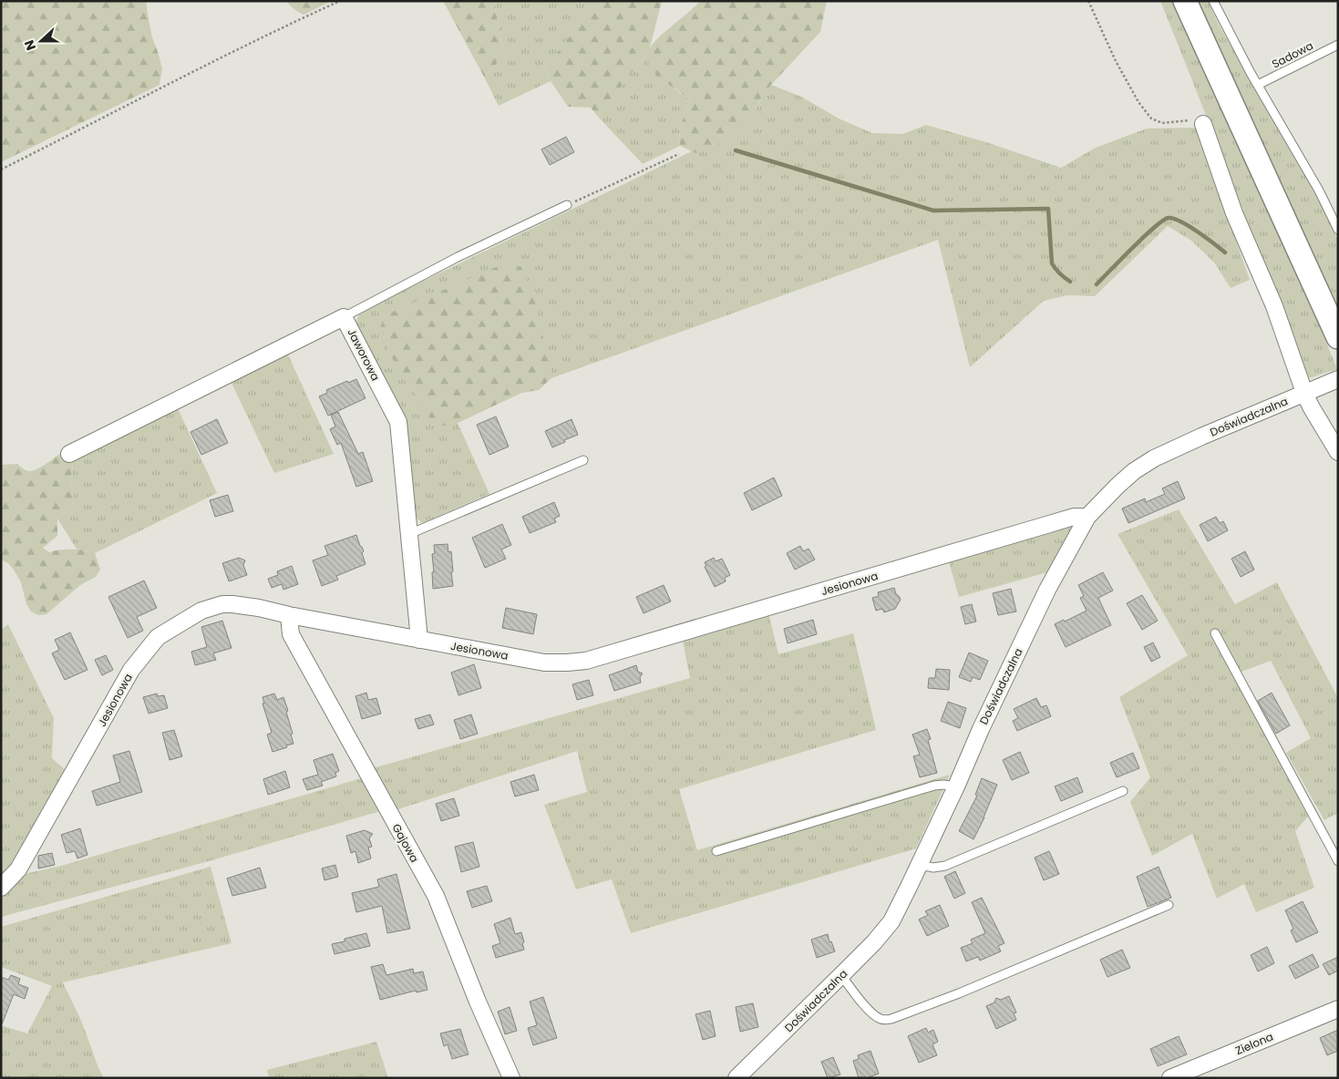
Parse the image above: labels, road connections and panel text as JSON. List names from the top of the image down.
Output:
{
  "streets": {
    "street": [
      "Jaworowa",
      "Doświadczalna",
      "Jesionowa",
      "Gajowa",
      "Zielona"
    ],
    "lane": ["Sadowa"]
  },
  "crossings": [
    ["Jaworowa", "Jesionowa"],
    ["Doświadczalna", "Jesionowa"],
    ["Jesionowa", "Gajowa"]
  ],
  "north": "left"
}
